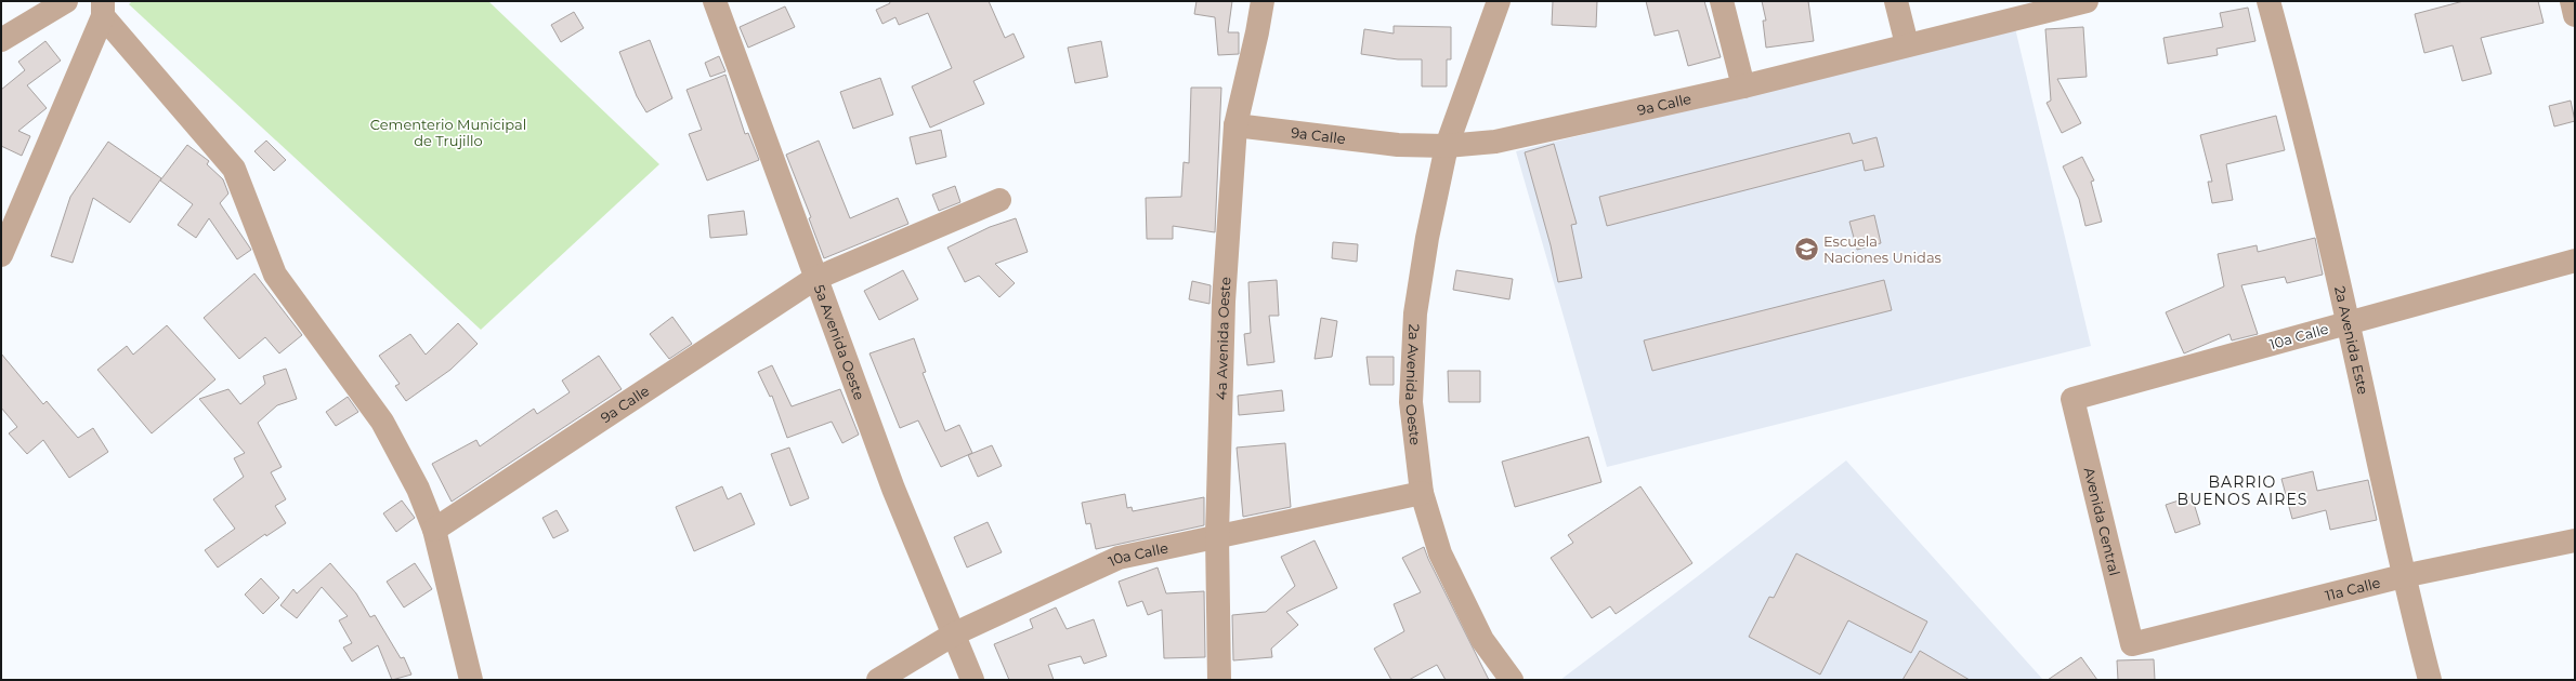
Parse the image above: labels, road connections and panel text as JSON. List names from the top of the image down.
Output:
{
  "streets": {
    "street": [
      "9a Calle",
      "10a Calle",
      "4a Avenida Oeste",
      "2a Avenida Este",
      "5a Avenida Oeste",
      "2a Avenida Oeste",
      "Avenida Central",
      "11a Calle"
    ]
  },
  "crossings": [
    ["9a Calle", "4a Avenida Oeste"],
    ["9a Calle", "5a Avenida Oeste"],
    ["9a Calle", "2a Avenida Oeste"],
    ["10a Calle", "4a Avenida Oeste"],
    ["10a Calle", "2a Avenida Este"],
    ["10a Calle", "5a Avenida Oeste"],
    ["10a Calle", "2a Avenida Oeste"],
    ["10a Calle", "Avenida Central"],
    ["2a Avenida Este", "11a Calle"],
    ["Avenida Central", "11a Calle"]
  ],
  "districts": ["BARRIO BUENOS AIRES"],
  "parks": ["Cementerio Municipal de Trujillo"],
  "places": {
    "school or university": ["Escuela Naciones Unidas"]
  }
}
